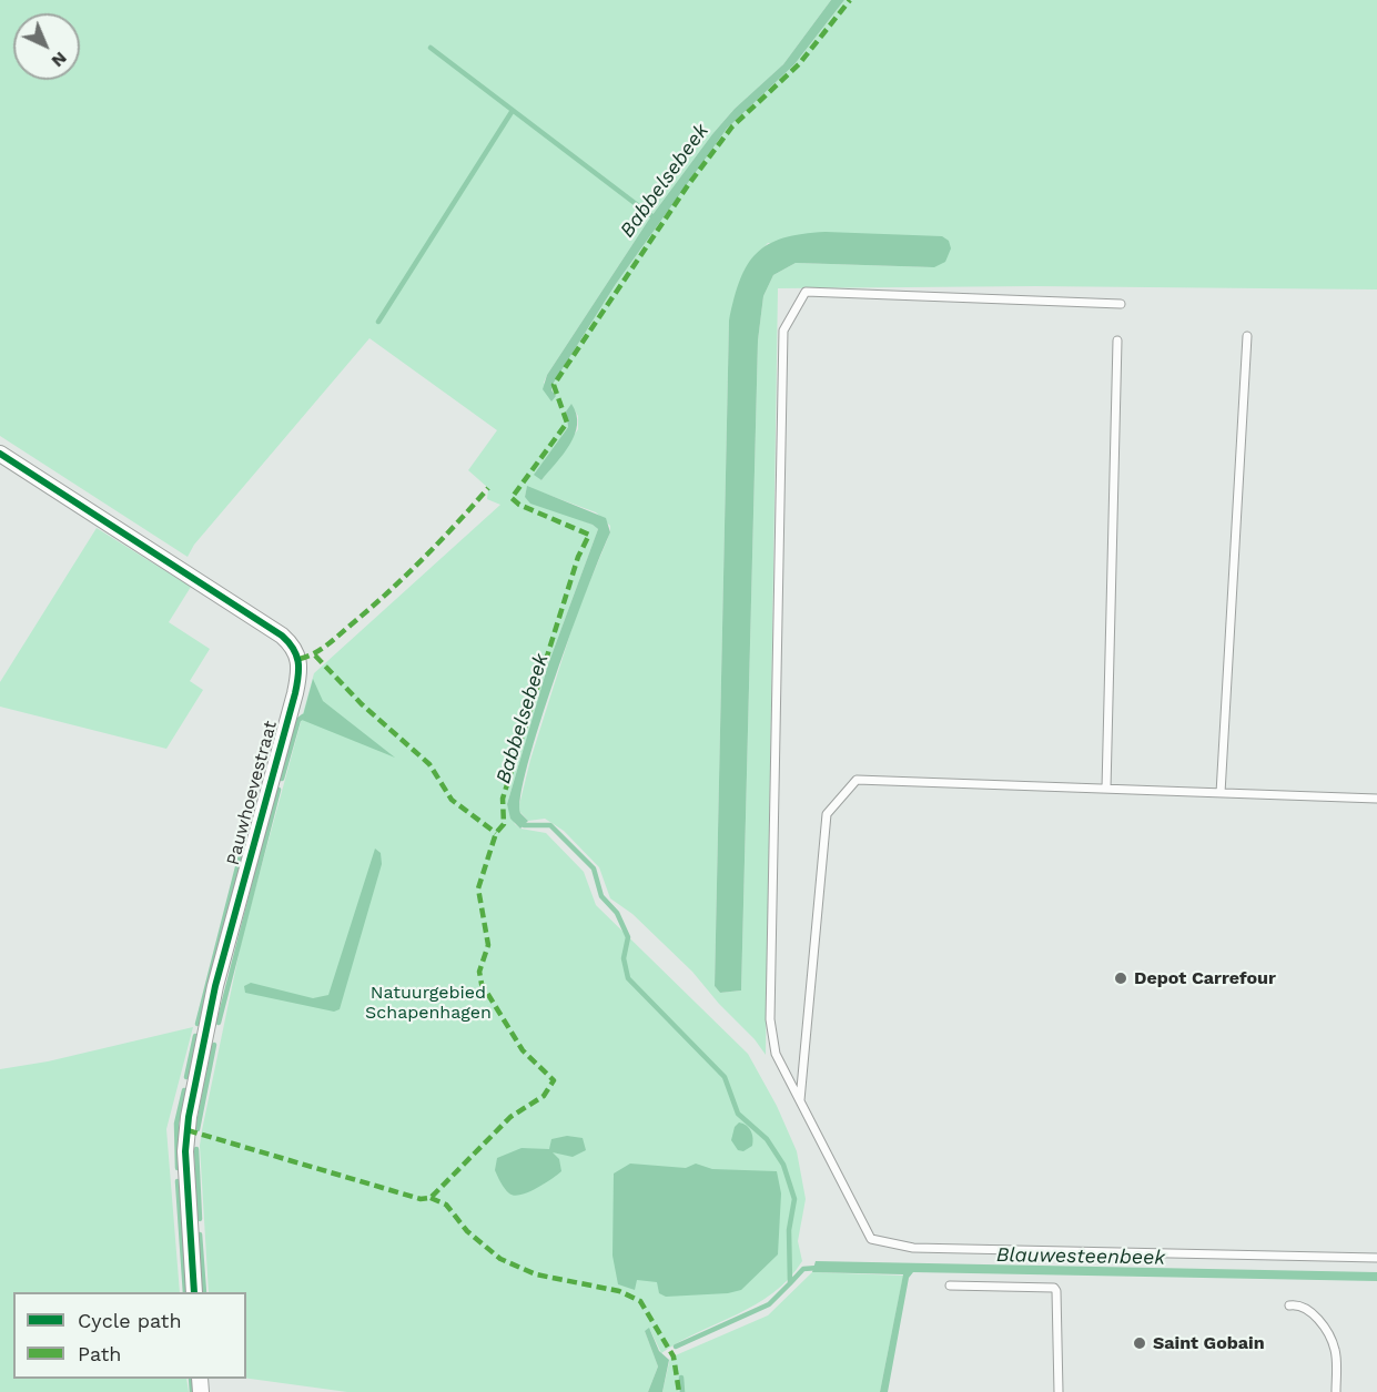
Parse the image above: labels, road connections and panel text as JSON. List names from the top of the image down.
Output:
{
  "streets": {
    "street": ["Pauwhoevestraat"]
  },
  "water": ["Babbelsebeek", "Blauwesteenbeek"],
  "parks": ["Natuurgebied Schapenhagen"],
  "places": ["Depot Carrefour", "Saint Gobain"],
  "legend": ["Cycle path", "Path"],
  "north": "bottom right"
}
